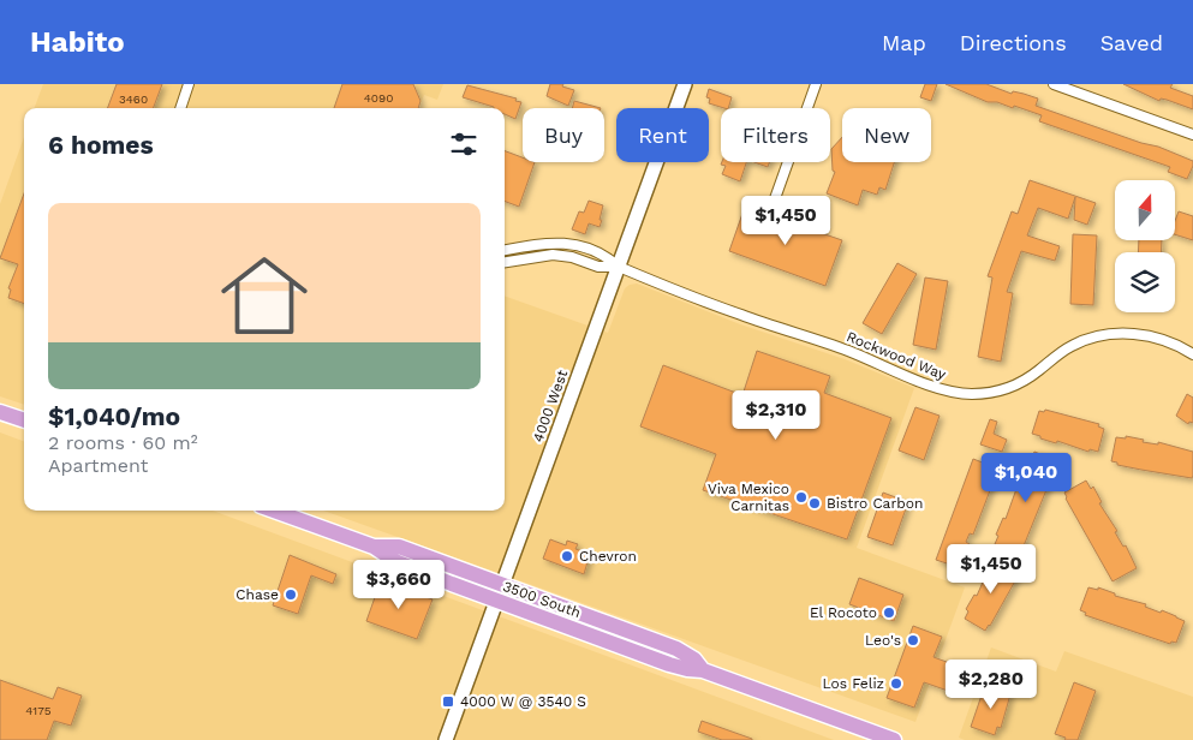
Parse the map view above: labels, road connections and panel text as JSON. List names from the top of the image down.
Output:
{
  "streets": {
    "main road": ["3500 South"],
    "street": ["Rockwood Way", "4000 West"]
  },
  "crossings": [
    ["Rockwood Way", "4000 West"],
    ["4000 West", "3500 South"]
  ],
  "places": {
    "other": [
      "Viva Mexico Carnitas",
      "Bistro Carbon",
      "Chevron",
      "Chase",
      "El Rocoto",
      "Leo's",
      "Los Feliz"
    ],
    "transit": ["4000 W @ 3540 S"]
  },
  "house_numbers": ["4090", "3460", "4175"],
  "north": "top",
  "page": {
    "header": "Habito",
    "nav": ["Map", "Directions", "Saved"],
    "chip": [
      "Buy",
      "Rent",
      "Filters",
      "New"
    ],
    "heading": "6 homes",
    "list": [
      {
        "name": "$1,040/mo",
        "note": "2 rooms · 60 m² · Apartment"
      }
    ],
    "price": [
      "$1,450",
      "$2,310",
      "$1,040",
      "$1,450",
      "$3,660",
      "$2,280"
    ]
  }
}
